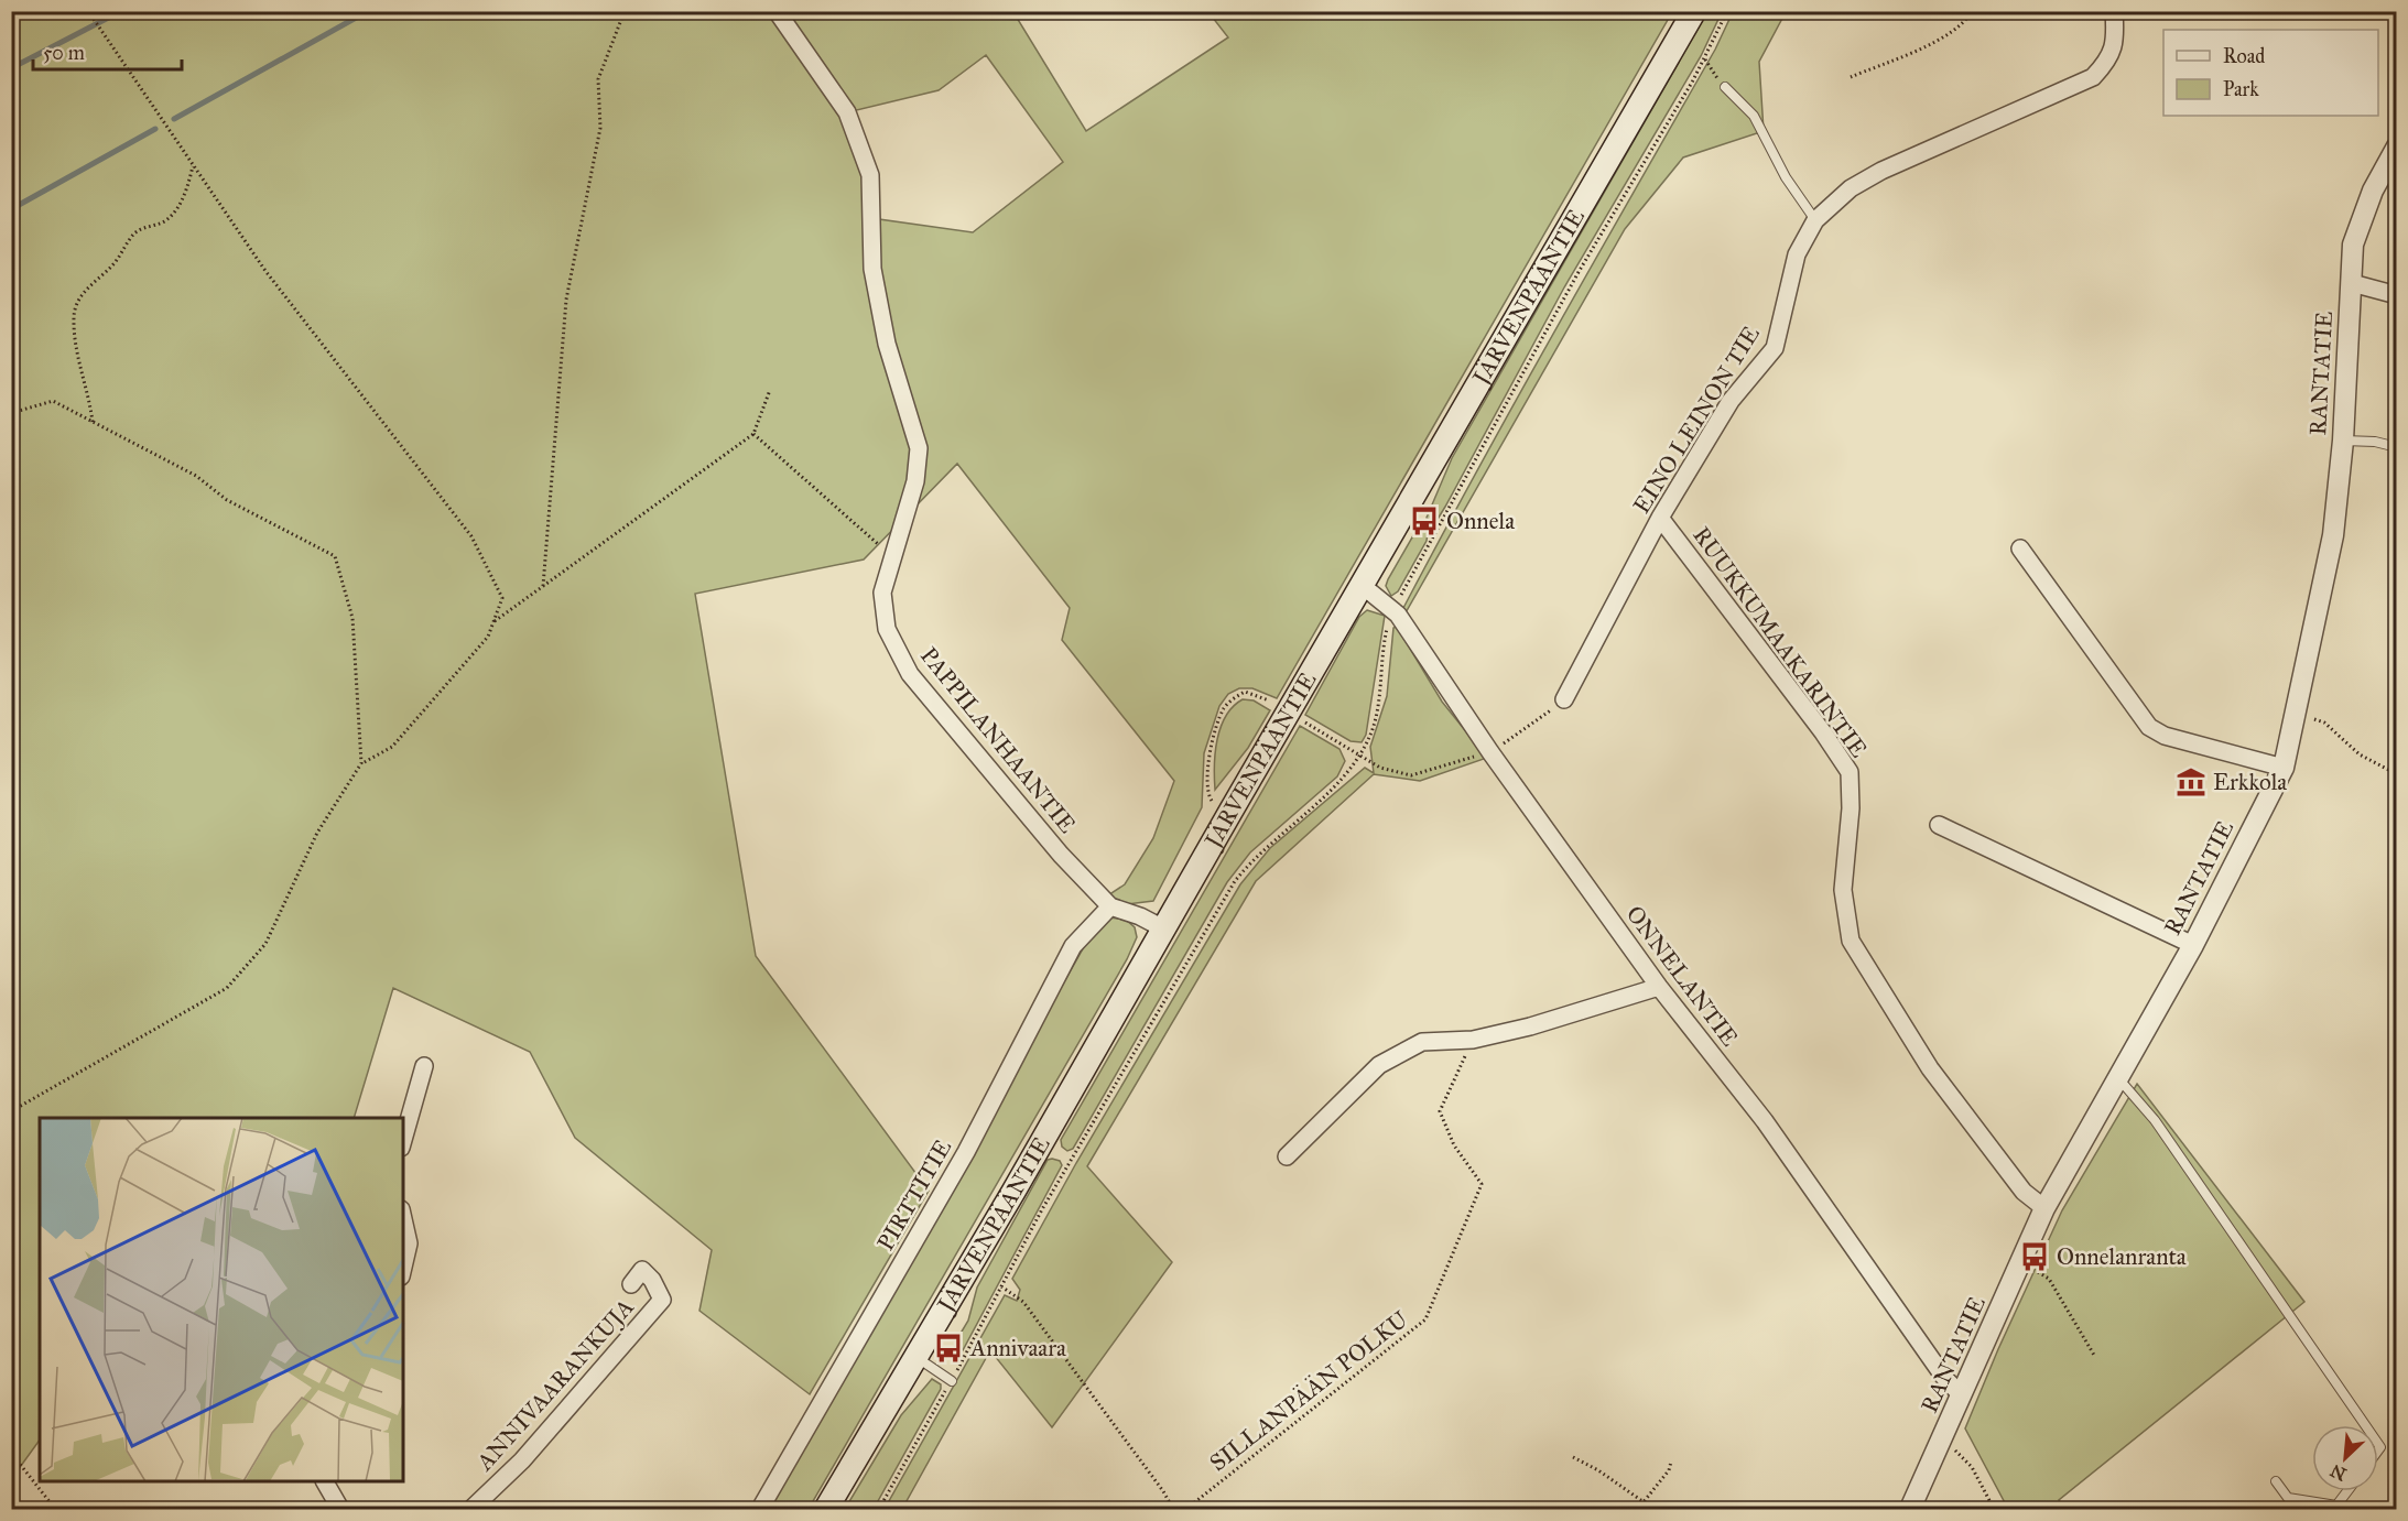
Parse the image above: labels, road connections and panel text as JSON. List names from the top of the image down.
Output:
{
  "streets": {
    "main road": ["JÄRVENPÄÄNTIE"],
    "street": [
      "RANTATIE",
      "EINO LEINON TIE",
      "RUUKKUMAAKARINTIE",
      "PAPPILANHAANTIE",
      "ONNELANTIE",
      "PIRTTITIE",
      "ANNIVAARANKUJA"
    ],
    "path": ["SILLANPÄÄN POLKU"]
  },
  "crossings": [
    ["JÄRVENPÄÄNTIE", "PAPPILANHAANTIE"],
    ["JÄRVENPÄÄNTIE", "ONNELANTIE"],
    ["RANTATIE", "RUUKKUMAAKARINTIE"],
    ["RANTATIE", "ONNELANTIE"],
    ["EINO LEINON TIE", "RUUKKUMAAKARINTIE"],
    ["PAPPILANHAANTIE", "PIRTTITIE"]
  ],
  "places": {
    "bus stop": ["Onnela", "Onnelanranta", "Annivaara"],
    "museum": ["Erkkola"]
  },
  "legend": ["Road", "Park"],
  "scale_bar": "50 m",
  "north": "bottom left"
}
